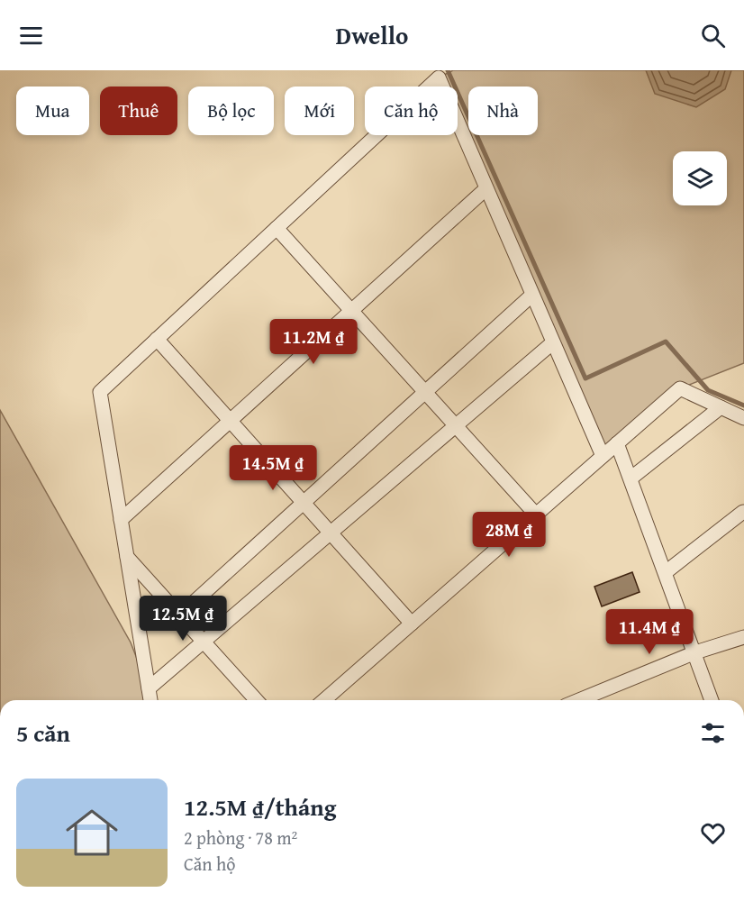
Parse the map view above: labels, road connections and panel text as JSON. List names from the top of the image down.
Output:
{
  "page": {
    "header": "Dwello",
    "chip": [
      "Mua",
      "Thuê",
      "Bộ lọc",
      "Mới",
      "Căn hộ",
      "Nhà"
    ],
    "price": [
      "11.2M ₫",
      "14.5M ₫",
      "28M ₫",
      "12.5M ₫",
      "11.4M ₫"
    ],
    "heading": "5 căn",
    "list": [
      {
        "name": "12.5M ₫/tháng",
        "note": "2 phòng · 78 m² · Căn hộ"
      }
    ]
  }
}
